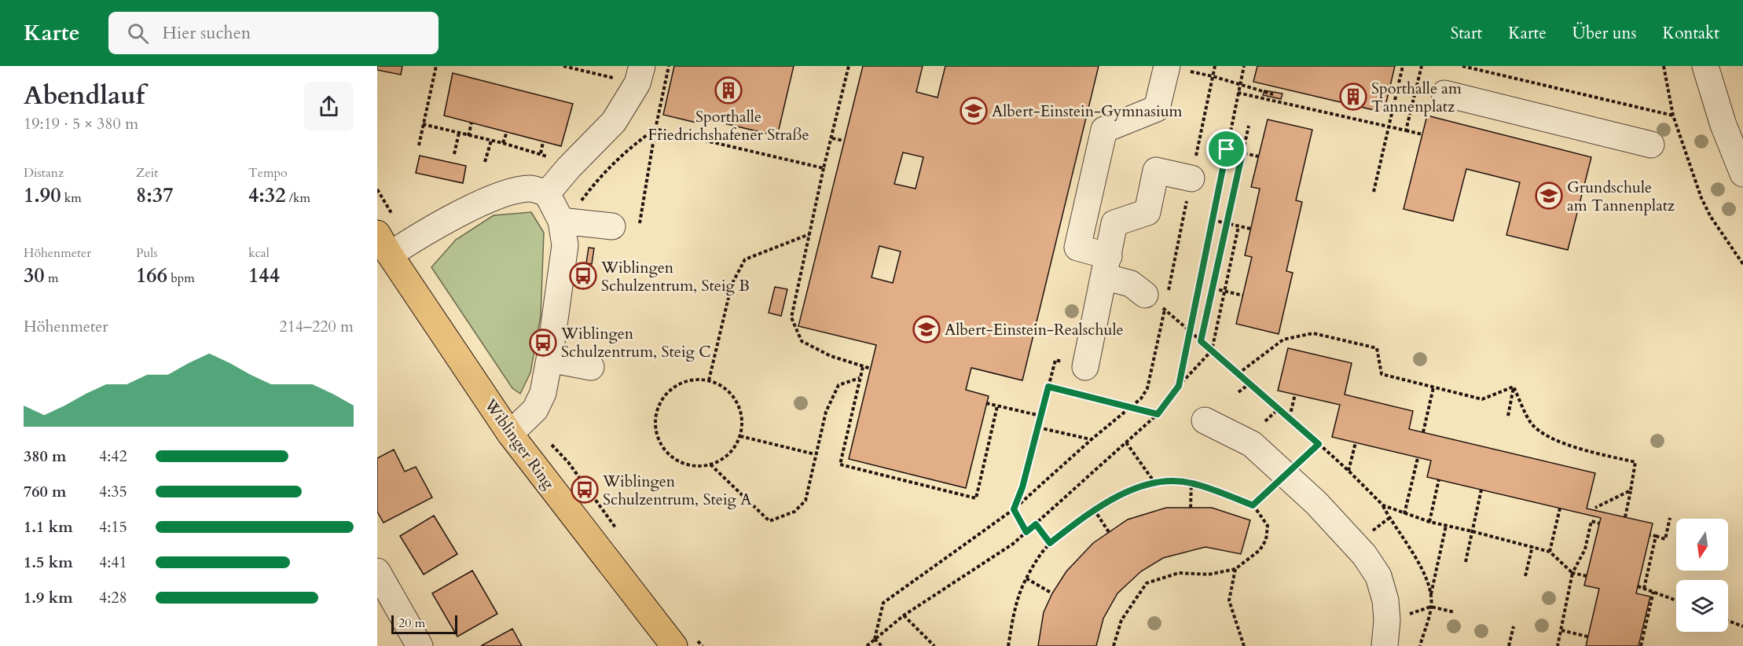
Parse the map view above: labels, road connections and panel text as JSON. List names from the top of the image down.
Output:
{
  "streets": {
    "main road": ["Wiblinger Ring"]
  },
  "places": {
    "building": ["Sporthalle Friedrichshafener Straße", "Sporthalle am Tannenplatz"],
    "school or university": ["Albert-Einstein-Gymnasium", "Grundschule am Tannenplatz", "Albert-Einstein-Realschule"],
    "bus stop": ["Wiblingen Schulzentrum, Steig B", "Wiblingen Schulzentrum, Steig C", "Wiblingen Schulzentrum, Steig A"]
  },
  "scale_bar": "20 m",
  "north": "bottom",
  "page": {
    "header": "Karte",
    "search": "Hier suchen",
    "nav": [
      "Start",
      "Karte",
      "Über uns",
      "Kontakt"
    ],
    "heading": ["Abendlauf", "19:19 · 5 × 380 m"],
    "stats": [
      ["Distanz", "1.90 km"],
      ["Zeit", "8:37"],
      ["Tempo", "4:32 /km"],
      ["Höhenmeter", "30 m"],
      ["Puls", "166 bpm"],
      ["kcal", "144"]
    ],
    "chart": ["Höhenmeter", "214–220 m"],
    "list": [
      {
        "name": "380 m",
        "note": "4:42"
      },
      {
        "name": "760 m",
        "note": "4:35"
      },
      {
        "name": "1.1 km",
        "note": "4:15"
      },
      {
        "name": "1.5 km",
        "note": "4:41"
      },
      {
        "name": "1.9 km",
        "note": "4:28"
      }
    ],
    "scale": "20 m"
  }
}
